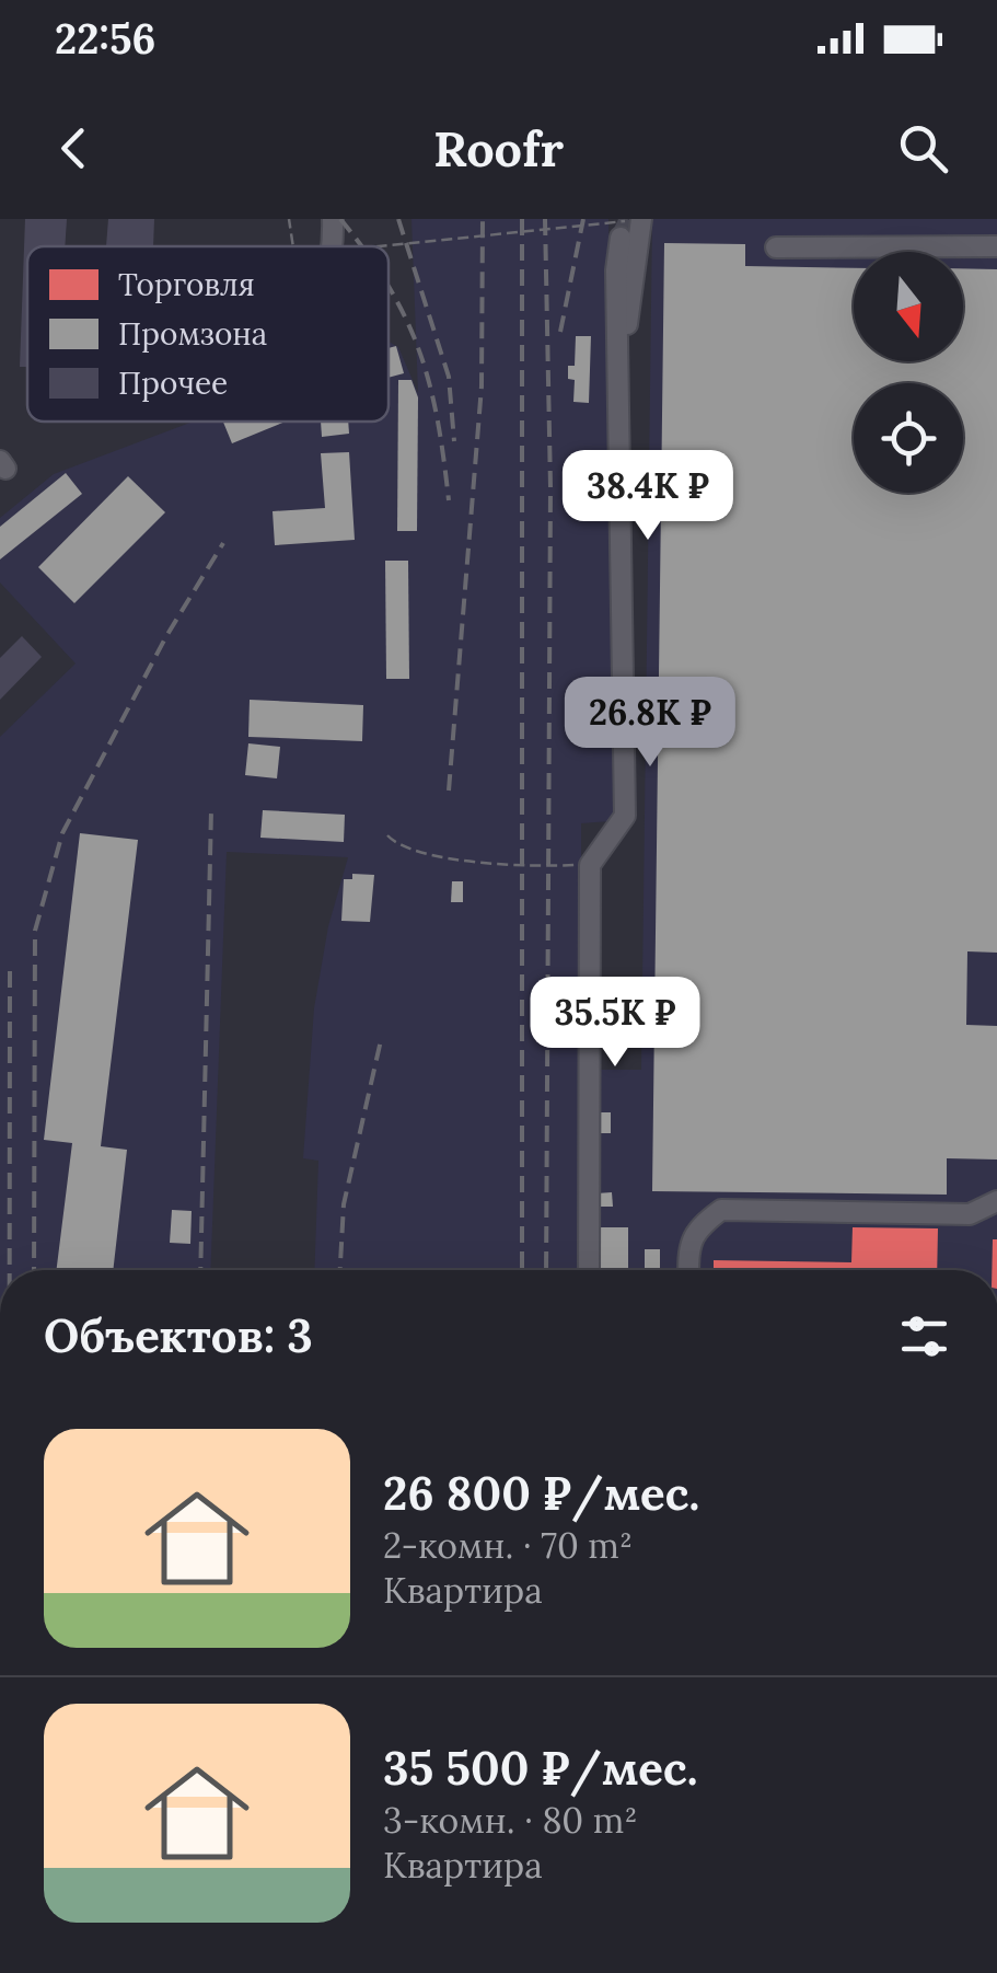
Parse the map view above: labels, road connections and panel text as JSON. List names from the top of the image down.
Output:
{
  "legend": ["Торговля", "Промзона", "Прочее"],
  "north": "bottom",
  "page": {
    "status": "22:56",
    "header": "Roofr",
    "price": ["38.4K ₽", "26.8K ₽", "35.5K ₽"],
    "heading": "Объектов: 3",
    "list": [
      {
        "name": "26 800 ₽/мес.",
        "note": "2-комн. · 70 m² · Квартира"
      },
      {
        "name": "35 500 ₽/мес.",
        "note": "3-комн. · 80 m² · Квартира"
      }
    ]
  }
}
